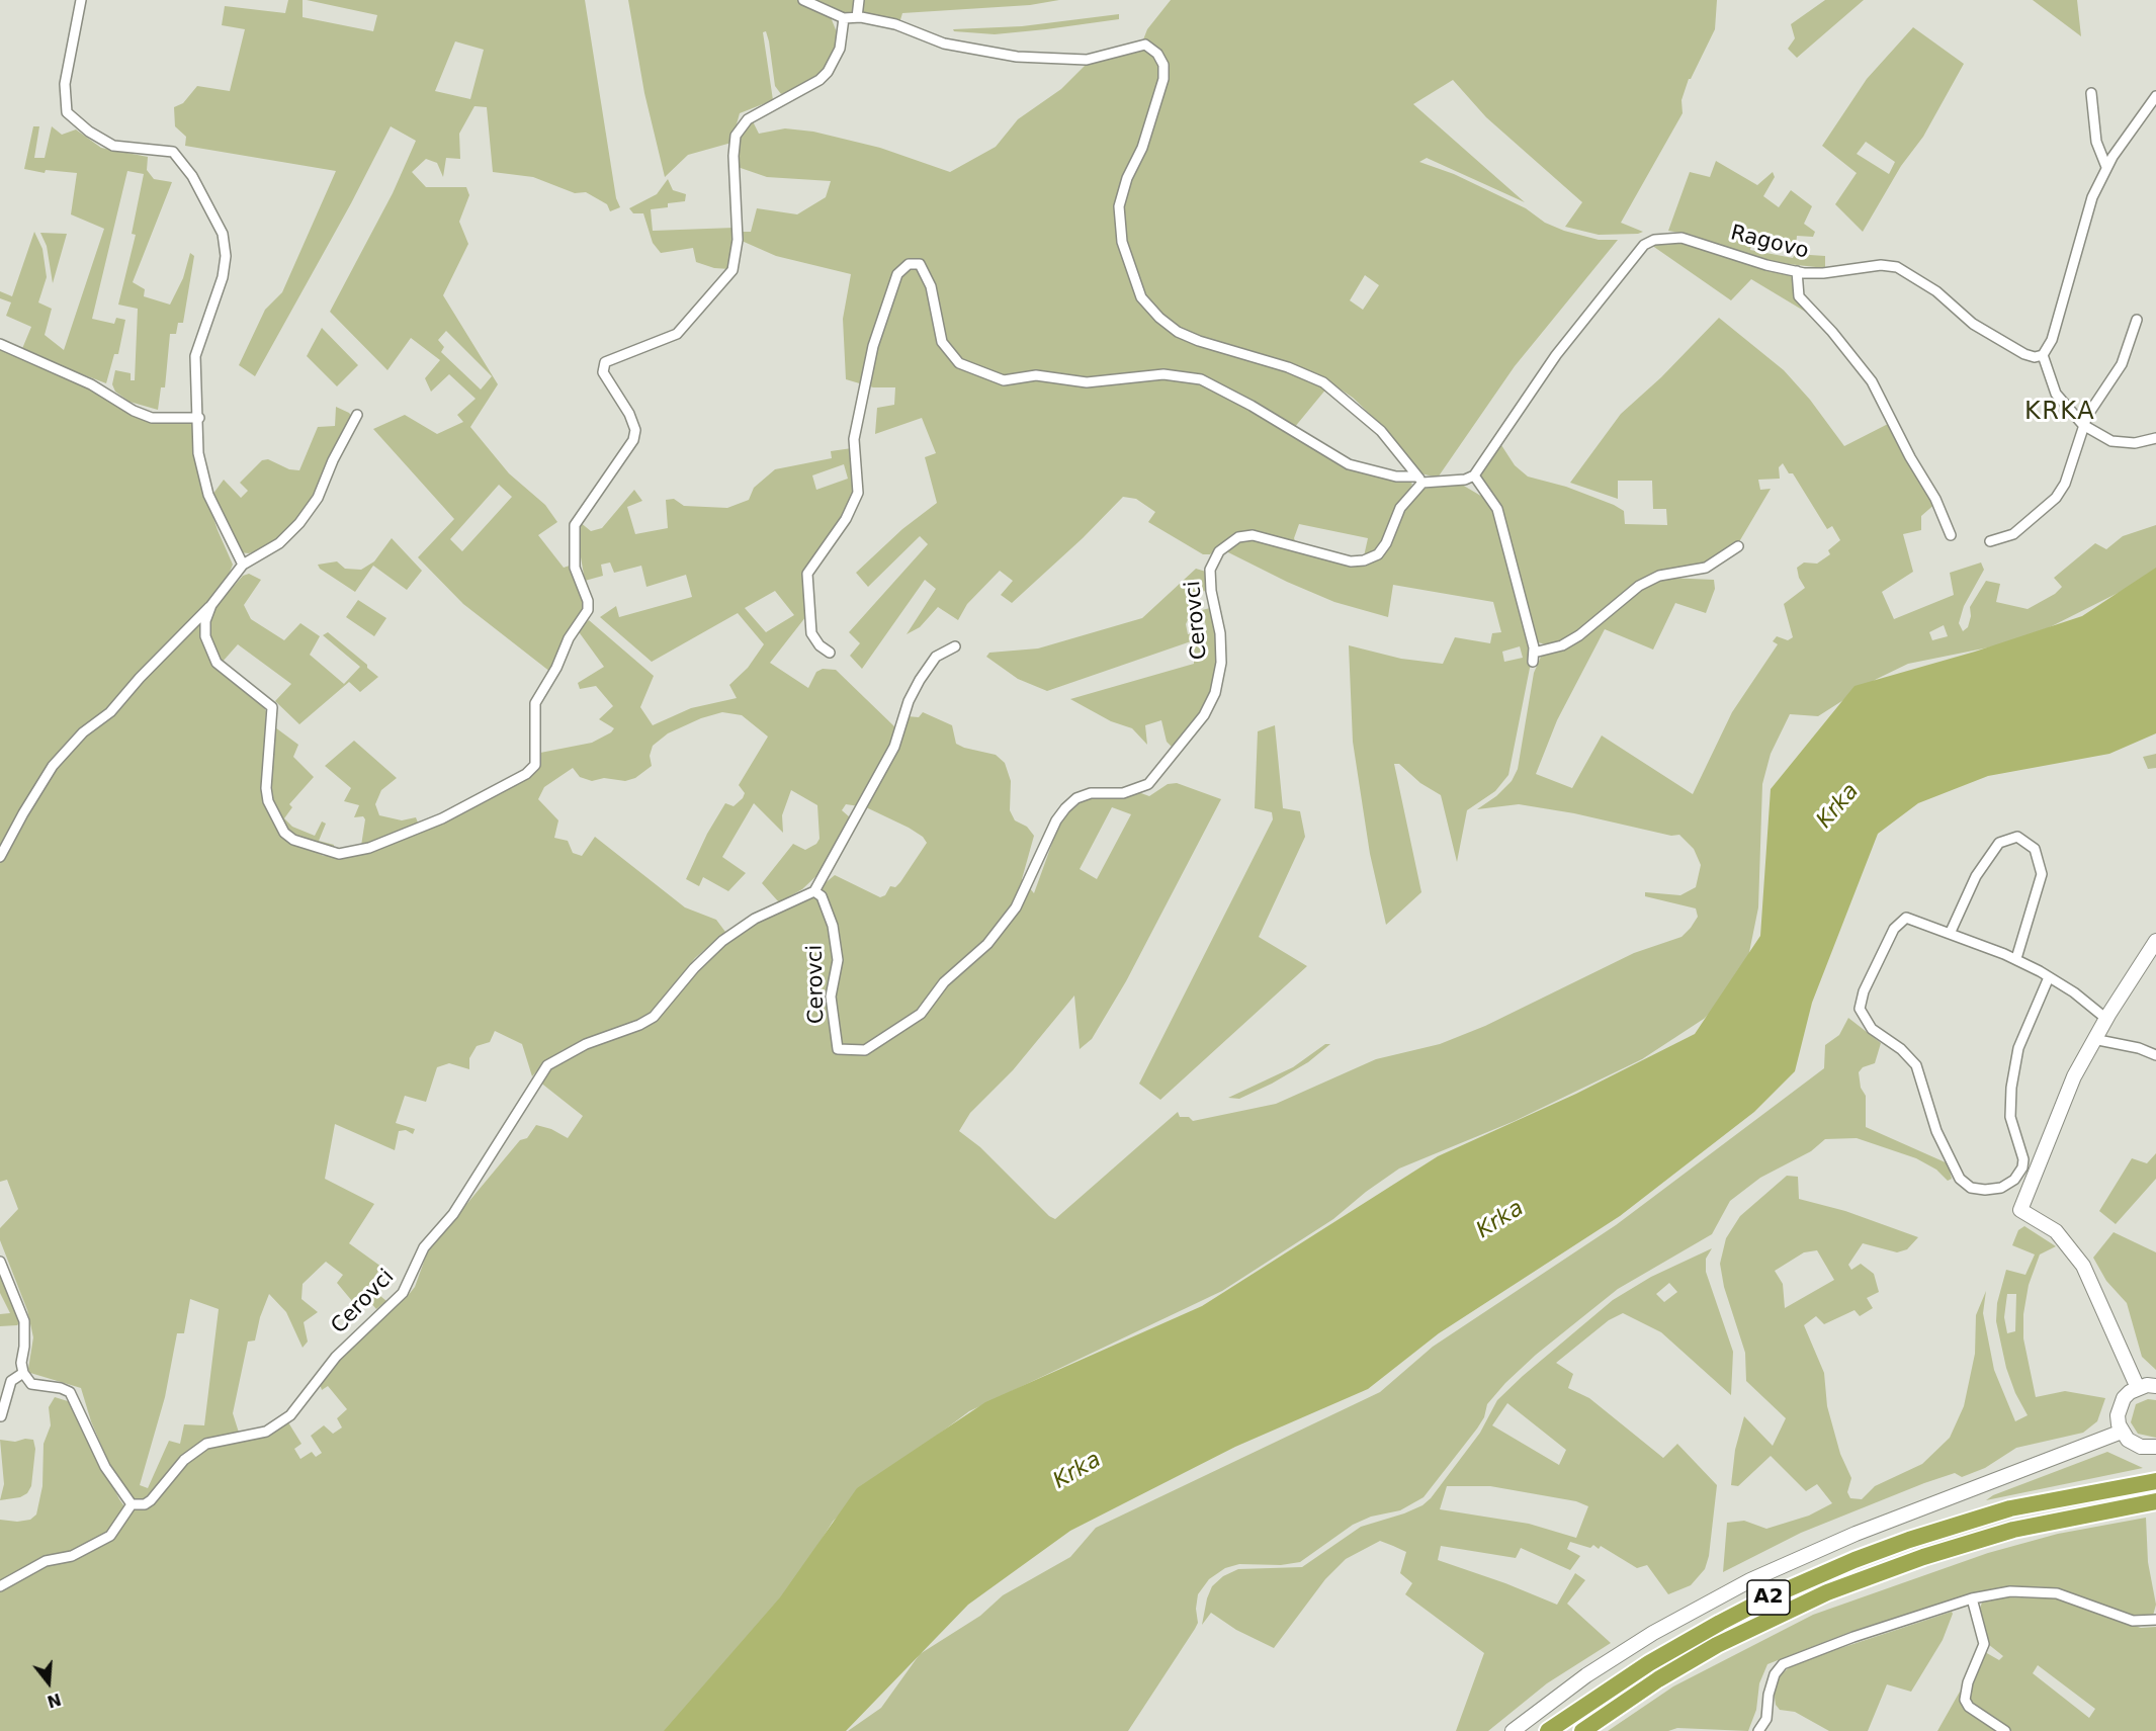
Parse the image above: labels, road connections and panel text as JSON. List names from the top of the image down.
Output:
{
  "streets": {
    "highway": ["A2"],
    "street": ["Ragovo", "Cerovci"]
  },
  "districts": ["KRKA"],
  "water": ["Krka"],
  "north": "bottom"
}
